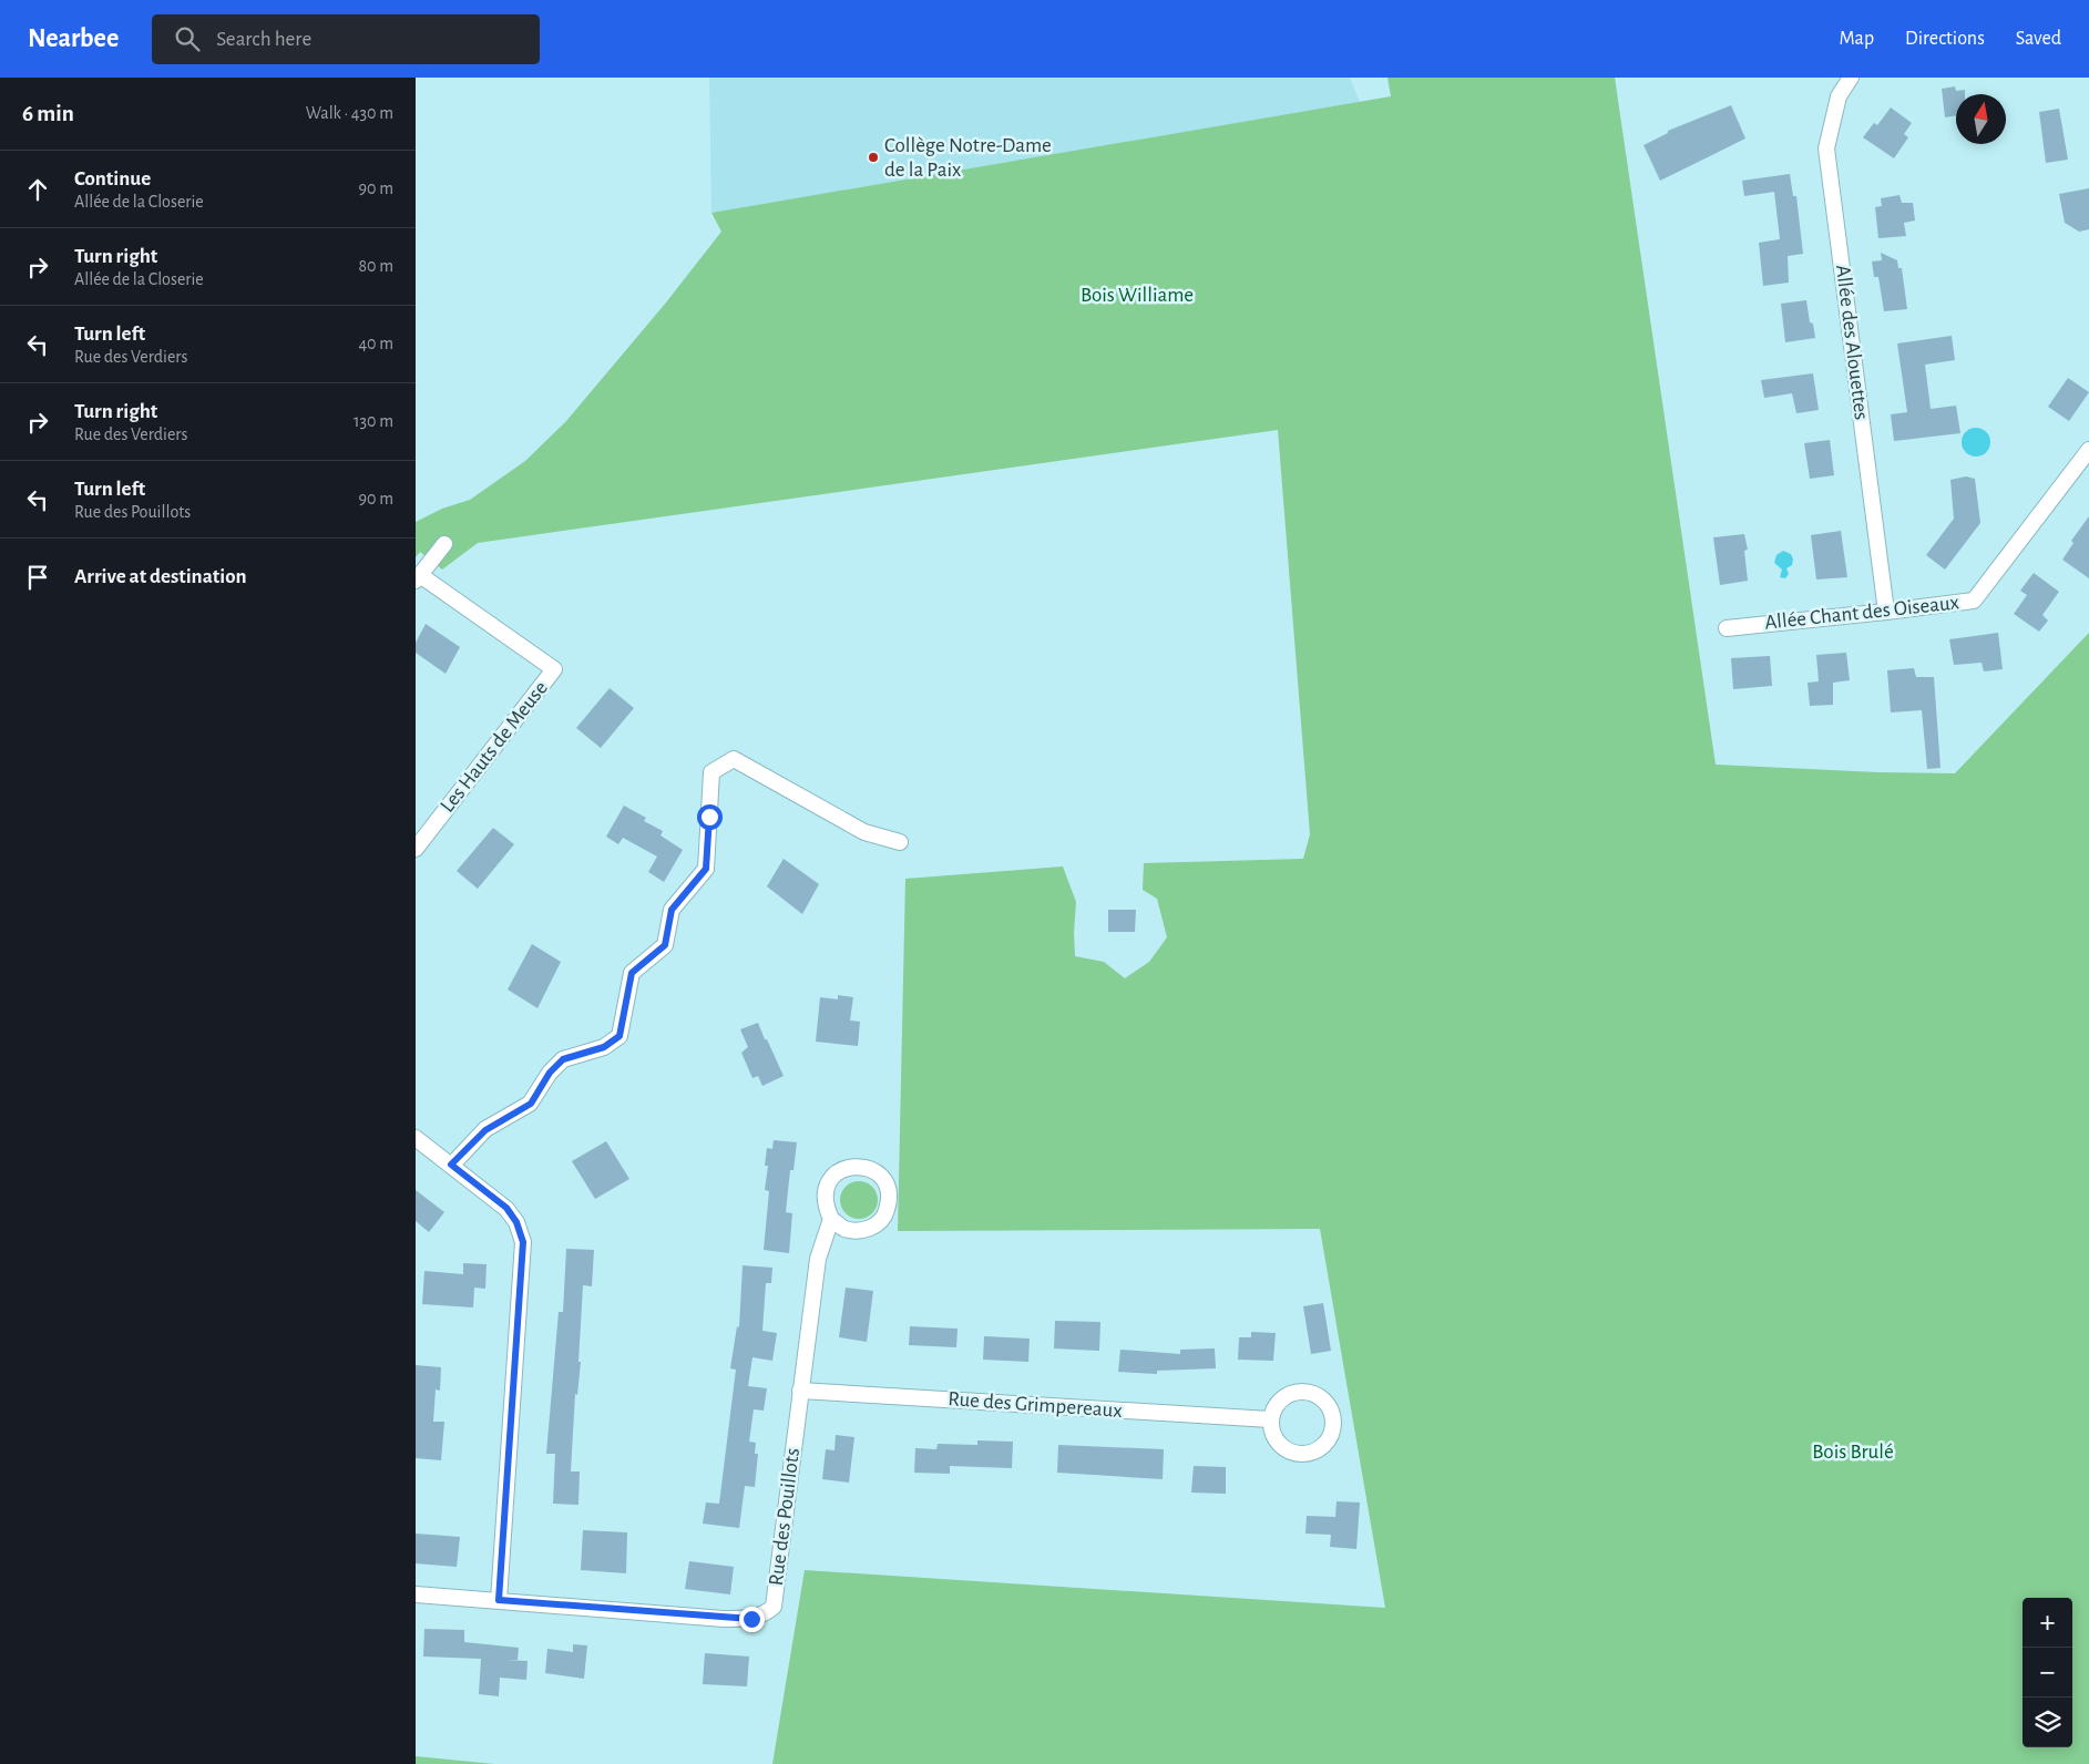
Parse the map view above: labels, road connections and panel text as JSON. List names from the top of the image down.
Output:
{
  "streets": {
    "street": [
      "Allée des Alouettes",
      "Allée Chant des Oiseaux",
      "Les Hauts de Meuse",
      "Rue des Grimpereaux",
      "Rue des Pouillots"
    ]
  },
  "crossings": [
    ["Allée des Alouettes", "Allée Chant des Oiseaux"],
    ["Rue des Grimpereaux", "Rue des Pouillots"]
  ],
  "parks": ["Bois Williame", "Bois Brulé"],
  "places": ["Collège Notre-Dame de la Paix"],
  "north": "top",
  "page": {
    "header": "Nearbee",
    "search": "Search here",
    "nav": ["Map", "Directions", "Saved"],
    "heading": ["6 min", "Walk · 430 m"],
    "list": [
      ["Continue", "Allée de la Closerie", "90 m"],
      ["Turn right", "Allée de la Closerie", "80 m"],
      ["Turn left", "Rue des Verdiers", "40 m"],
      ["Turn right", "Rue des Verdiers", "130 m"],
      ["Turn left", "Rue des Pouillots", "90 m"],
      "Arrive at destination"
    ],
    "map_buttons": ["+", "−"]
  }
}
